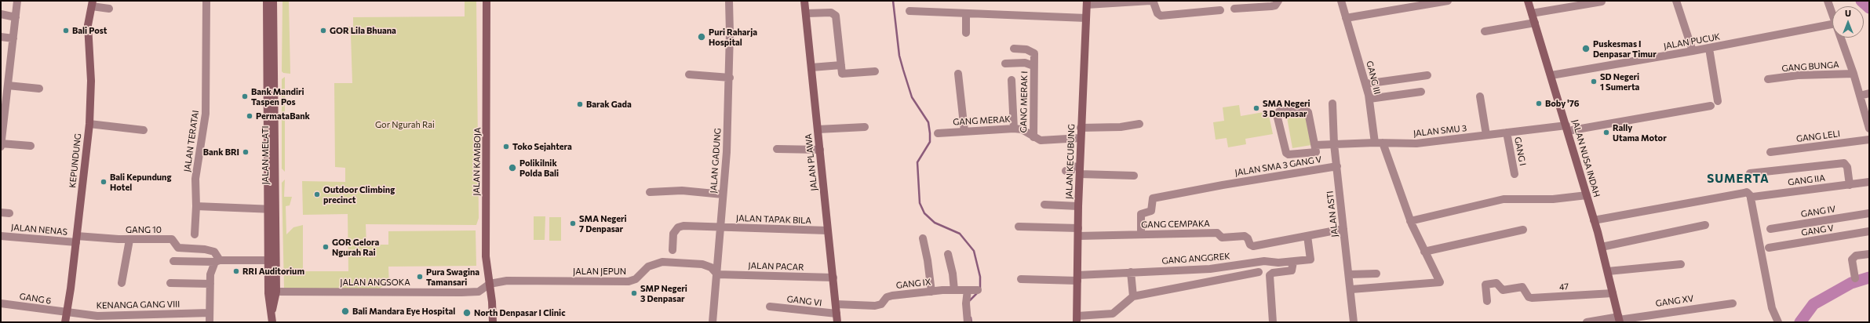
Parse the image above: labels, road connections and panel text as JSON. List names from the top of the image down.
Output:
{
  "streets": {
    "street": [
      "JALAN PUCUK",
      "GANG BUNGA",
      "GANG III",
      "GANG MERAK I",
      "GANG MERAK",
      "JALAN SMU 3",
      "GANG LELI",
      "JALAN TERATAI",
      "GANG I",
      "JALAN MELATI",
      "JALAN NUSA INDAH",
      "KEPUNDUNG",
      "JALAN GADUNG",
      "JALAN KAMBOJA",
      "JALAN KECUBUNG",
      "JALAN PLAWA",
      "JALAN SMA 3 GANG V",
      "GANG IIA",
      "GANG IV",
      "JALAN ASTI",
      "JALAN TAPAK BILA",
      "GANG CEMPAKA",
      "JALAN NENAS",
      "GANG 10",
      "GANG V",
      "GANG ANGGREK",
      "JALAN PACAR",
      "JALAN JEPUN",
      "JALAN ANGSOKA",
      "GANG IX",
      "47",
      "GANG 6",
      "GANG VI",
      "GANG XV",
      "KENANGA GANG VIII"
    ]
  },
  "crossings": [
    ["JALAN PUCUK", "JALAN NUSA INDAH"],
    ["GANG III", "JALAN SMU 3"],
    ["GANG III", "JALAN ASTI"],
    ["GANG MERAK I", "GANG MERAK"],
    ["GANG MERAK", "JALAN KECUBUNG"],
    ["JALAN SMU 3", "GANG I"],
    ["JALAN SMU 3", "JALAN NUSA INDAH"],
    ["JALAN SMU 3", "JALAN ASTI"],
    ["JALAN MELATI", "JALAN ANGSOKA"],
    ["JALAN NUSA INDAH", "GANG IIA"],
    ["JALAN NUSA INDAH", "47"],
    ["JALAN NUSA INDAH", "GANG XV"],
    ["KEPUNDUNG", "JALAN NENAS"],
    ["KEPUNDUNG", "GANG 10"],
    ["KEPUNDUNG", "GANG 6"],
    ["KEPUNDUNG", "KENANGA GANG VIII"],
    ["JALAN GADUNG", "JALAN TAPAK BILA"],
    ["JALAN GADUNG", "JALAN PACAR"],
    ["JALAN GADUNG", "JALAN JEPUN"],
    ["JALAN KAMBOJA", "JALAN JEPUN"],
    ["JALAN KAMBOJA", "JALAN ANGSOKA"],
    ["JALAN KECUBUNG", "GANG CEMPAKA"],
    ["JALAN KECUBUNG", "GANG ANGGREK"],
    ["JALAN PLAWA", "JALAN TAPAK BILA"],
    ["JALAN PLAWA", "JALAN PACAR"],
    ["JALAN PLAWA", "GANG IX"],
    ["JALAN PLAWA", "GANG VI"],
    ["JALAN SMA 3 GANG V", "JALAN ASTI"],
    ["JALAN SMA 3 GANG V", "GANG CEMPAKA"],
    ["GANG CEMPAKA", "GANG ANGGREK"],
    ["JALAN NENAS", "GANG 10"],
    ["JALAN PACAR", "JALAN JEPUN"],
    ["JALAN JEPUN", "JALAN ANGSOKA"],
    ["GANG 6", "KENANGA GANG VIII"]
  ],
  "districts": ["SUMERTA"],
  "parks": ["Gor Ngurah Rai"],
  "places": [
    "Bali Post",
    "GOR Lila Bhuana",
    "Puri Raharja Hospital",
    "Puskesmas I Denpasar Timur",
    "SD Negeri 1 Sumerta",
    "Bank Mandiri Taspen Pos",
    "Boby '76",
    "Barak Gada",
    "SMA Negeri 3 Denpasar",
    "PermataBank",
    "Rally Utama Motor",
    "Toko Sejahtera",
    "Bank BRI",
    "Polikilnik Polda Bali",
    "Bali Kepundung Hotel",
    "Outdoor Climbing precinct",
    "SMA Negeri 7 Denpasar",
    "GOR Gelora Ngurah Rai",
    "RRI Auditorium",
    "Pura Swagina Tamansari",
    "SMP Negeri 3 Denpasar",
    "Bali Mandara Eye Hospital",
    "North Denpasar I Clinic"
  ],
  "north": "top"
}
